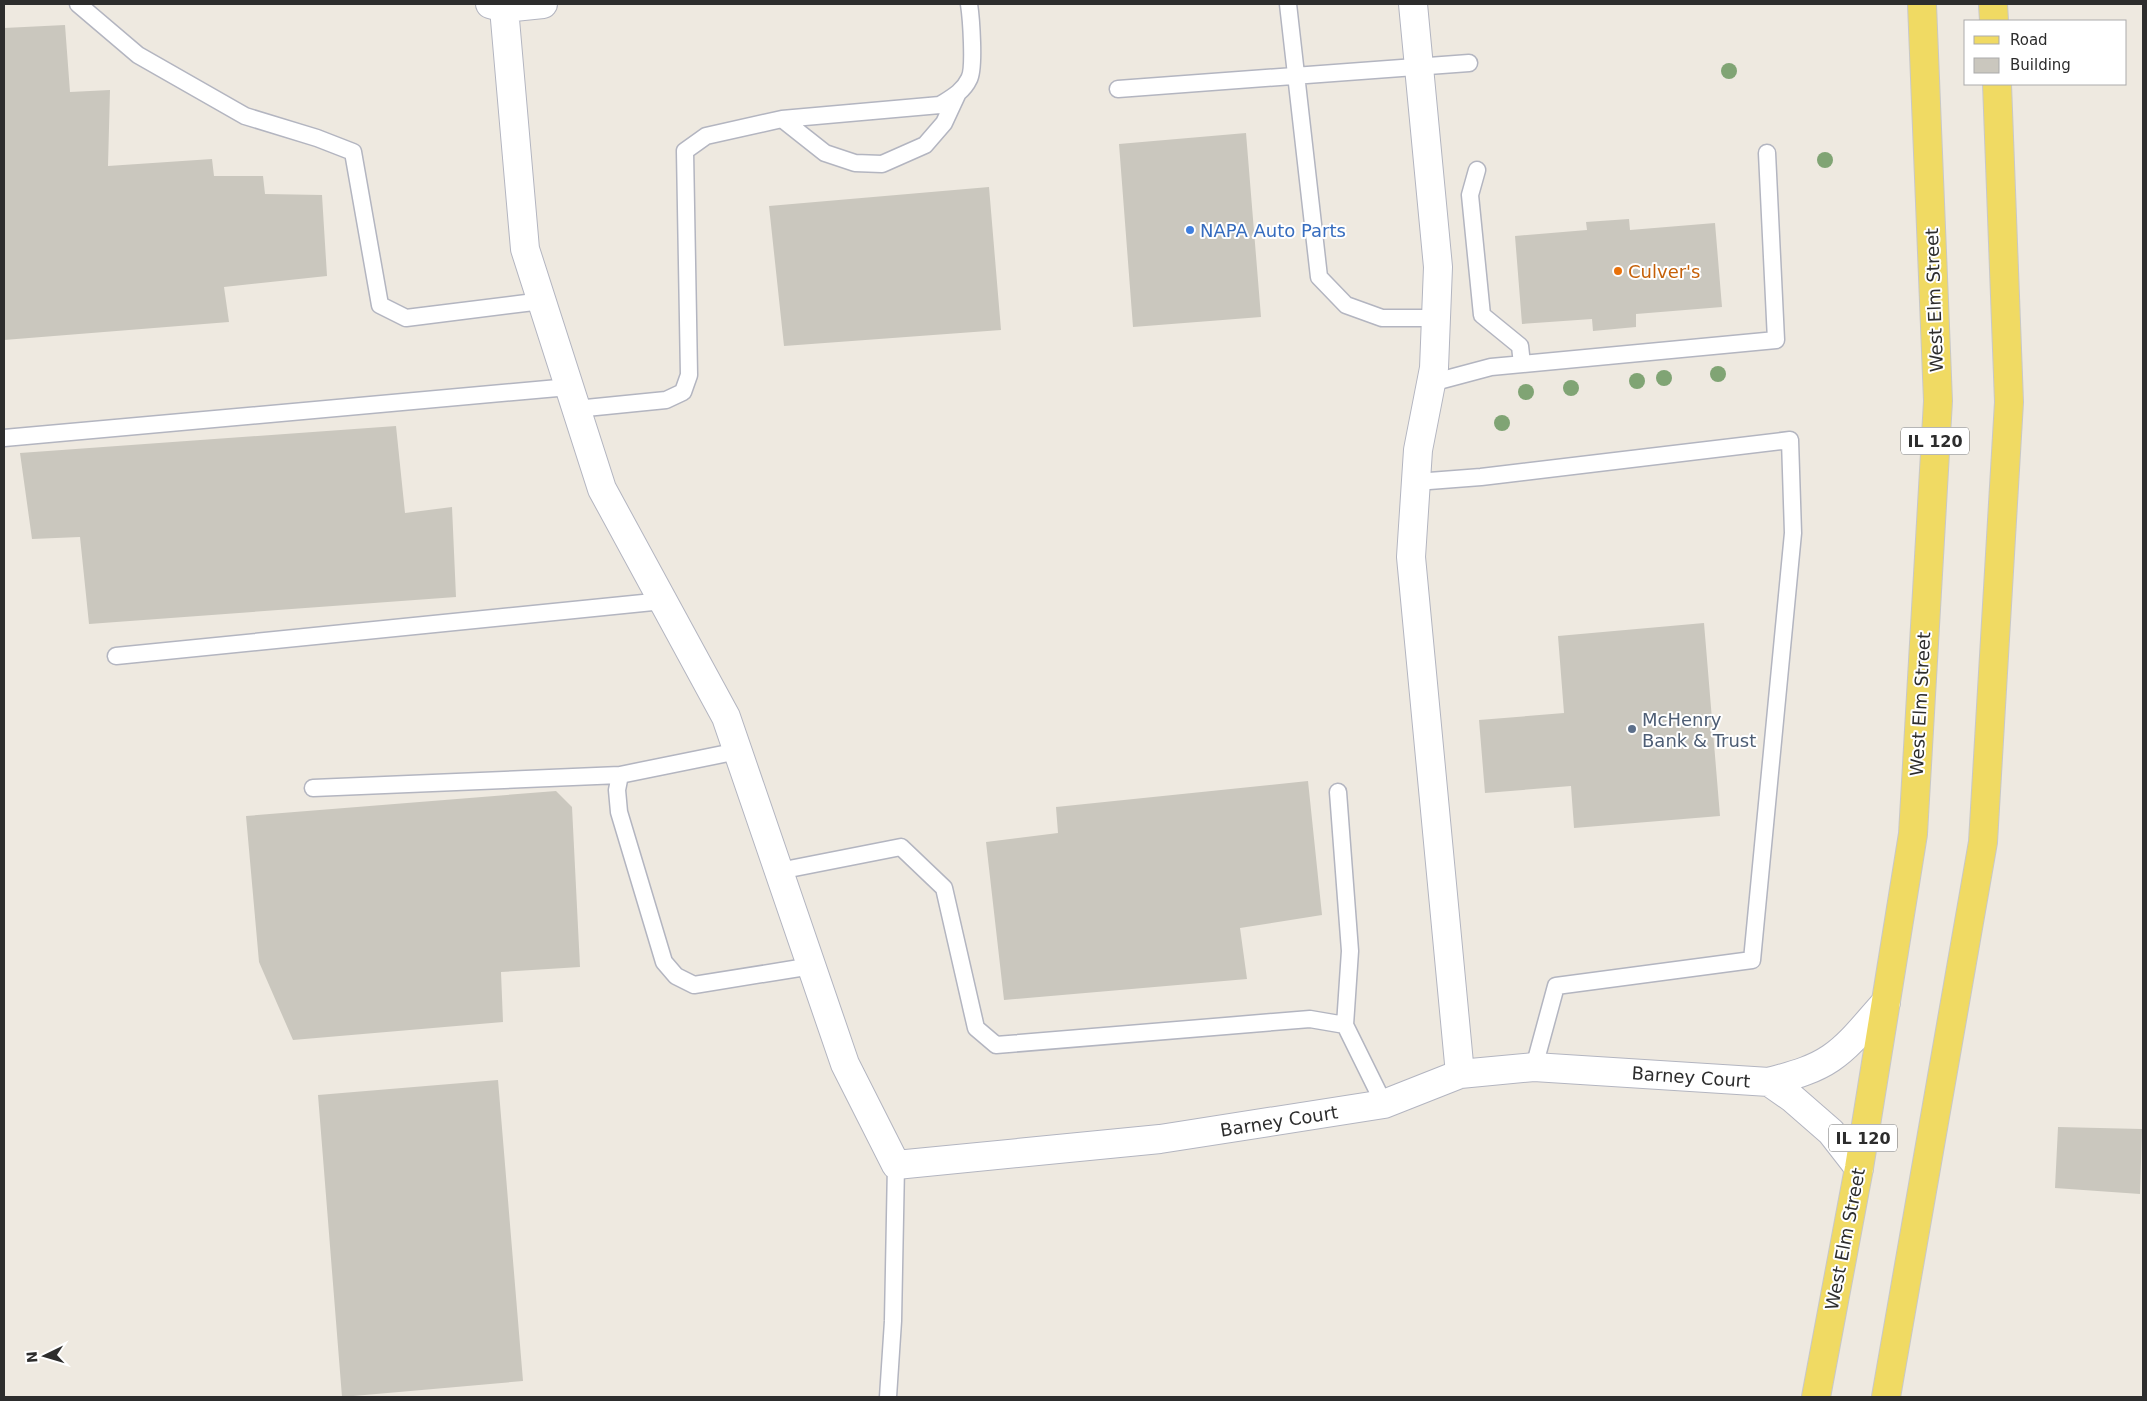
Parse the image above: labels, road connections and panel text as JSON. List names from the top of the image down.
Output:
{
  "streets": {
    "main road": ["West Elm Street", "IL 120"],
    "street": ["Barney Court"]
  },
  "crossings": [
    ["West Elm Street", "Barney Court"]
  ],
  "places": ["NAPA Auto Parts", "Culver's", "McHenry Bank & Trust"],
  "legend": ["Road", "Building"],
  "north": "left"
}
